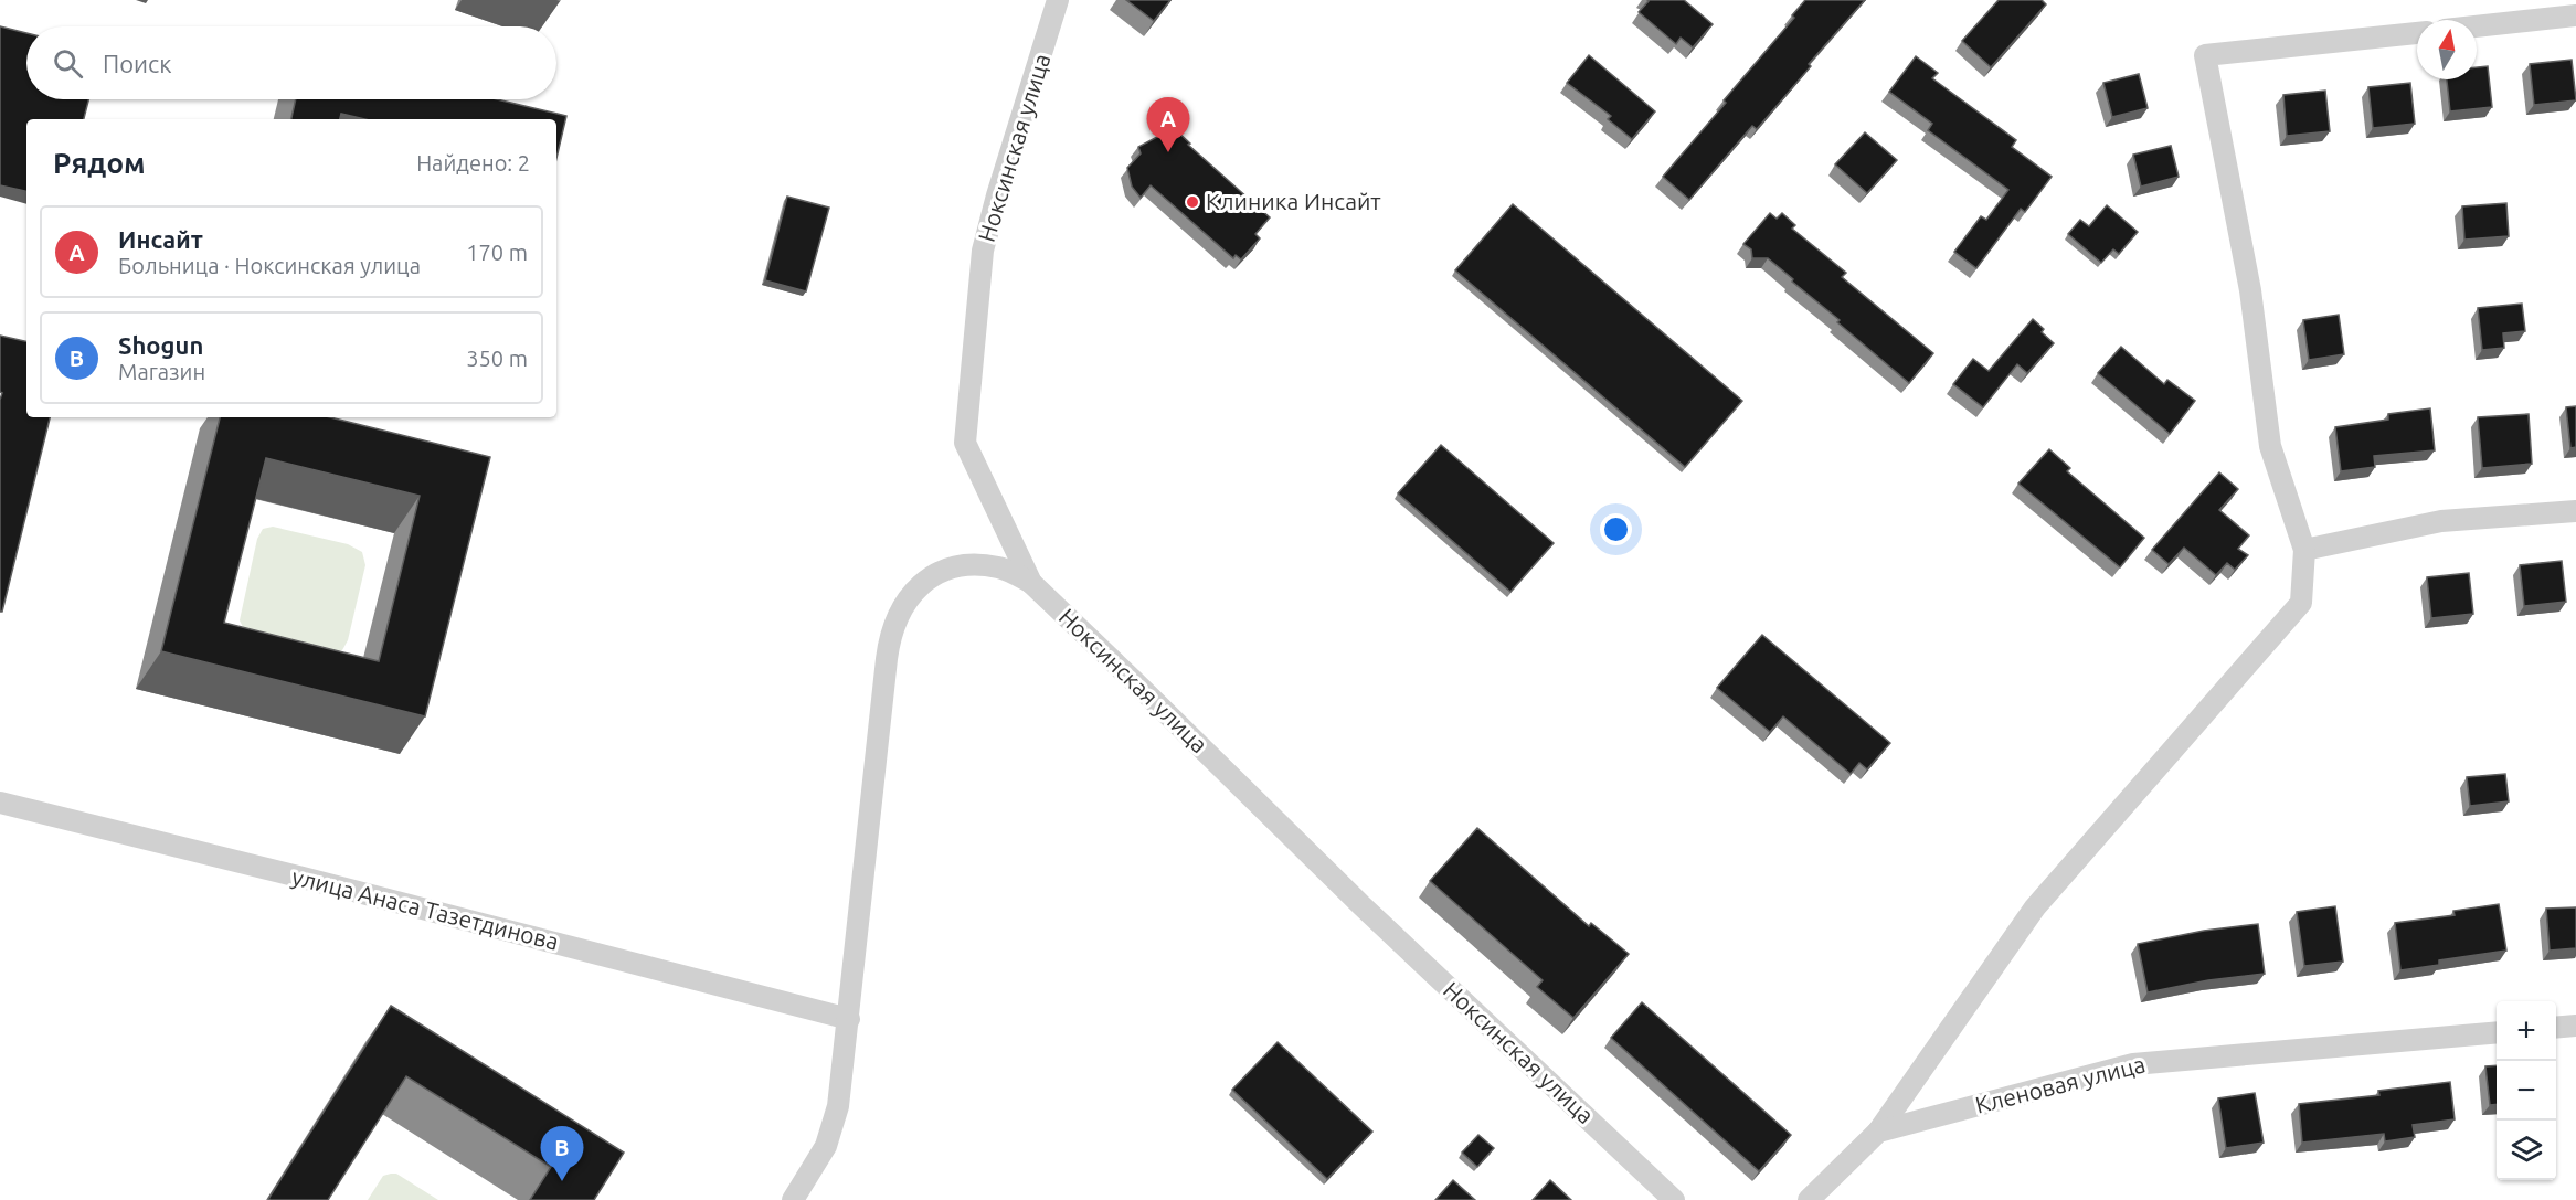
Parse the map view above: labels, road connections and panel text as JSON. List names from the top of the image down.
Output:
{
  "streets": {
    "street": ["Ноксинская улица", "улица Анаса Тазетдинова", "Кленовая улица"]
  },
  "places": ["Клиника Инсайт"],
  "north": "top",
  "page": {
    "search": "Поиск",
    "pins": ["A", "B"],
    "heading": ["Рядом", "Найдено: 2"],
    "list": [
      {
        "mark": "A",
        "name": "Инсайт",
        "note": "Больница · Ноксинская улица",
        "value": "170 m"
      },
      {
        "mark": "B",
        "name": "Shogun",
        "note": "Магазин",
        "value": "350 m"
      }
    ],
    "map_buttons": ["+", "−"]
  }
}
